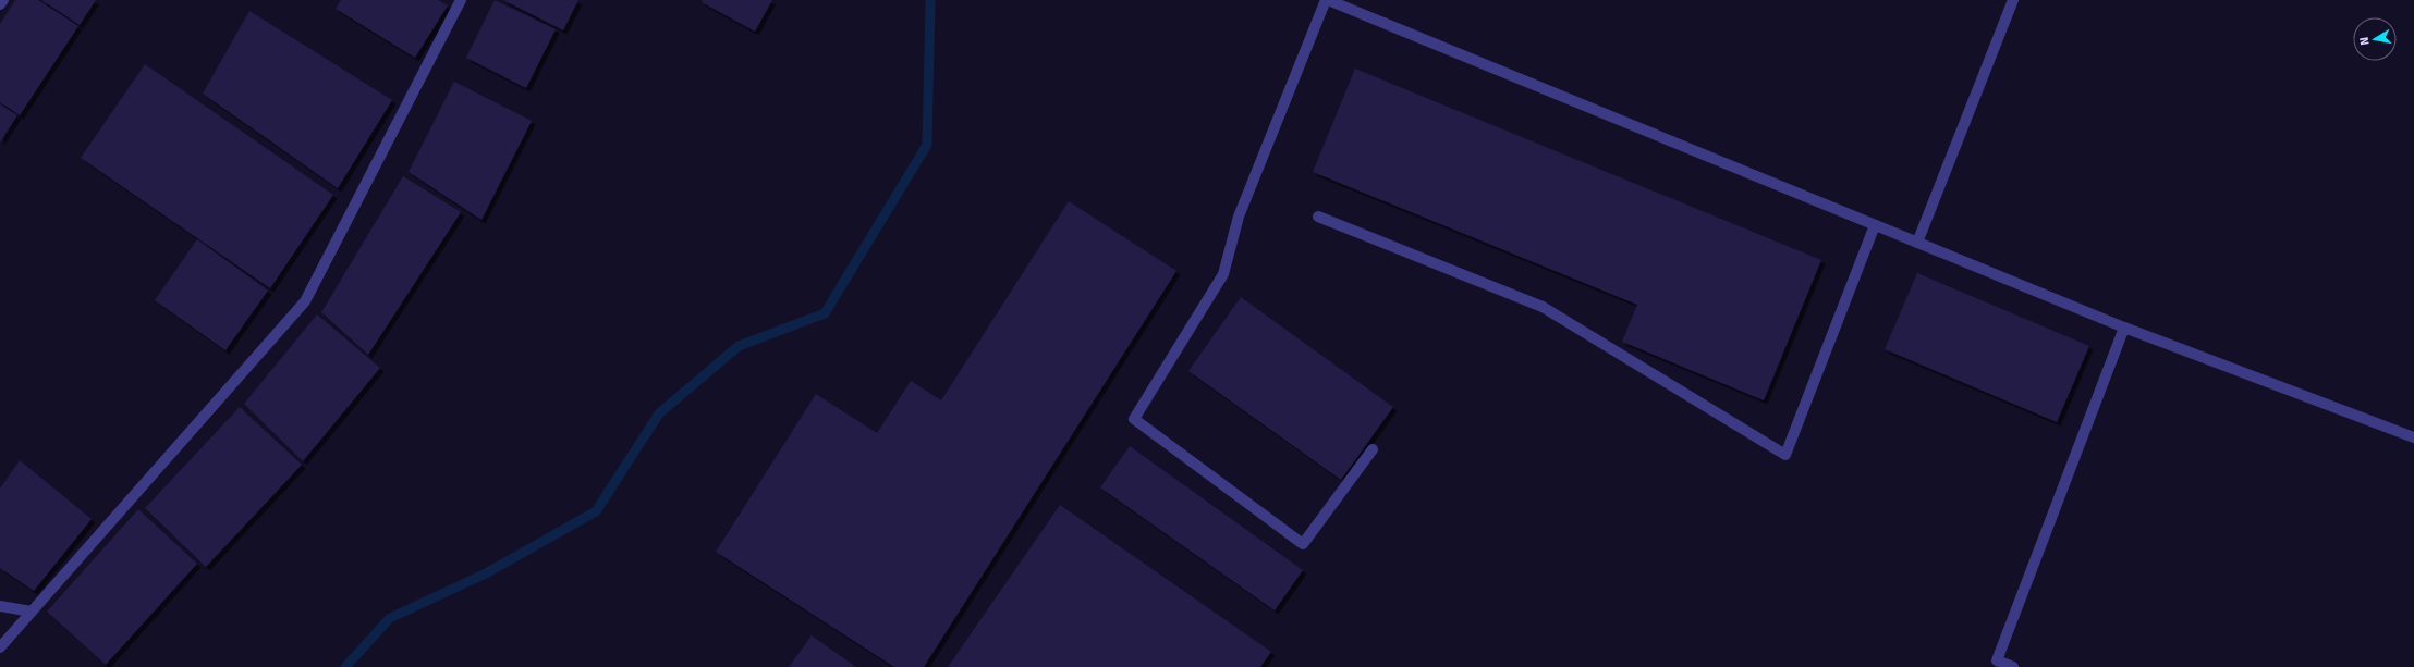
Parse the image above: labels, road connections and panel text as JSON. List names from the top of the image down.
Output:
{
  "north": "left"
}
